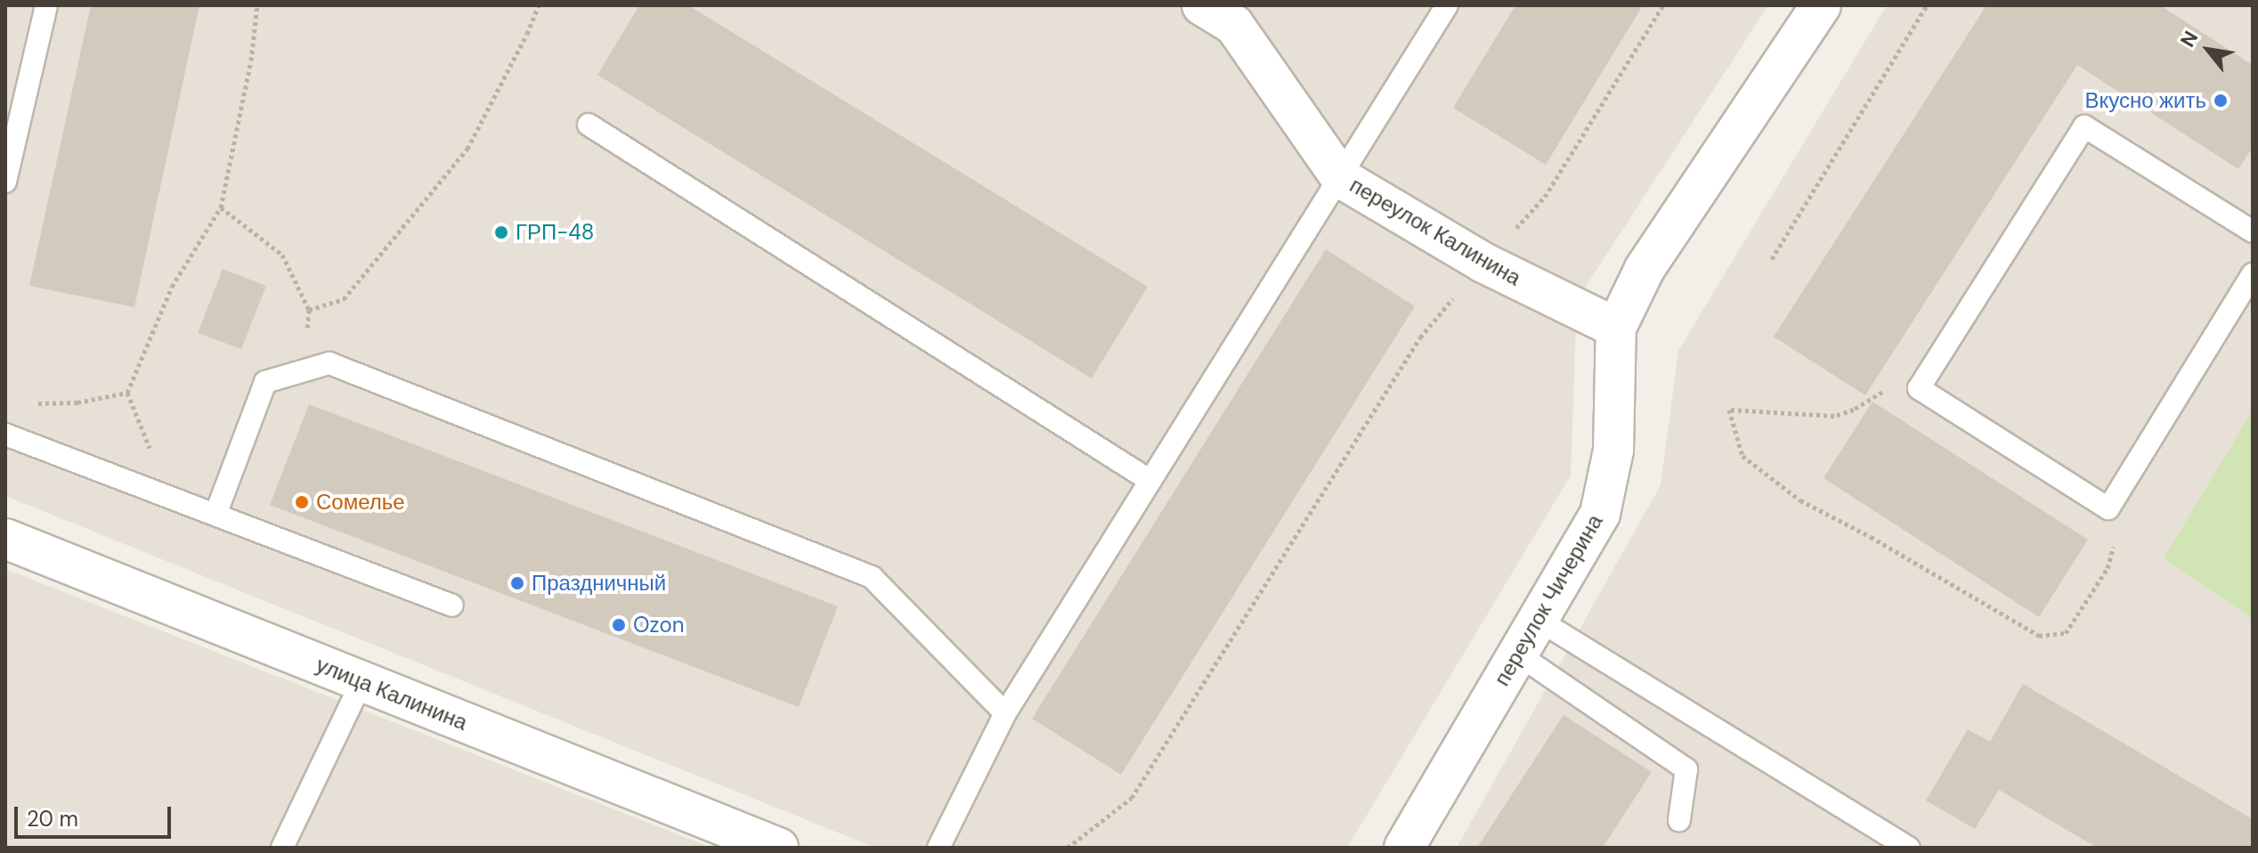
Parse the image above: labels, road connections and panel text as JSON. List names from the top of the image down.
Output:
{
  "streets": {
    "street": ["переулок Калинина", "переулок Чичерина", "улица Калинина"]
  },
  "crossings": [
    ["переулок Калинина", "переулок Чичерина"]
  ],
  "places": [
    "Вкусно жить",
    "ГРП-48",
    "Сомелье",
    "Праздничный",
    "Ozon"
  ],
  "scale_bar": "20 m",
  "north": "top left"
}
